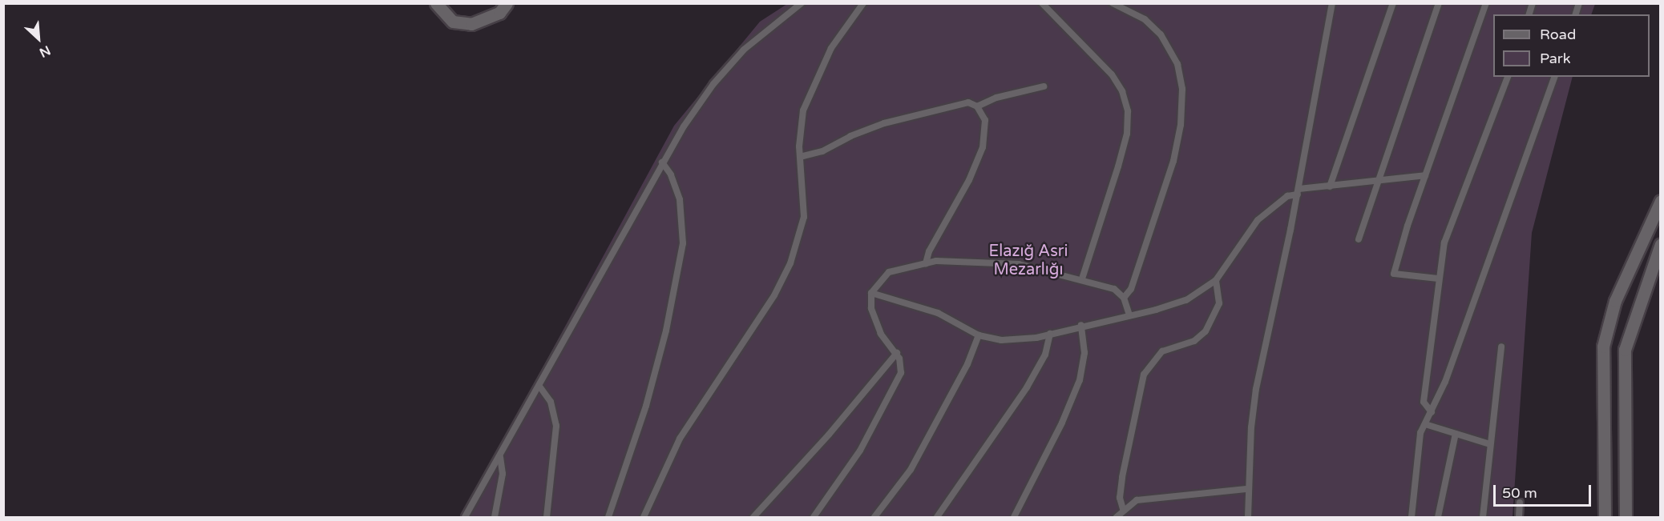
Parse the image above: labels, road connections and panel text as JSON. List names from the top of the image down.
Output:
{
  "parks": ["Elazığ Asri Mezarlığı"],
  "legend": ["Road", "Park"],
  "scale_bar": "50 m",
  "north": "bottom right"
}
